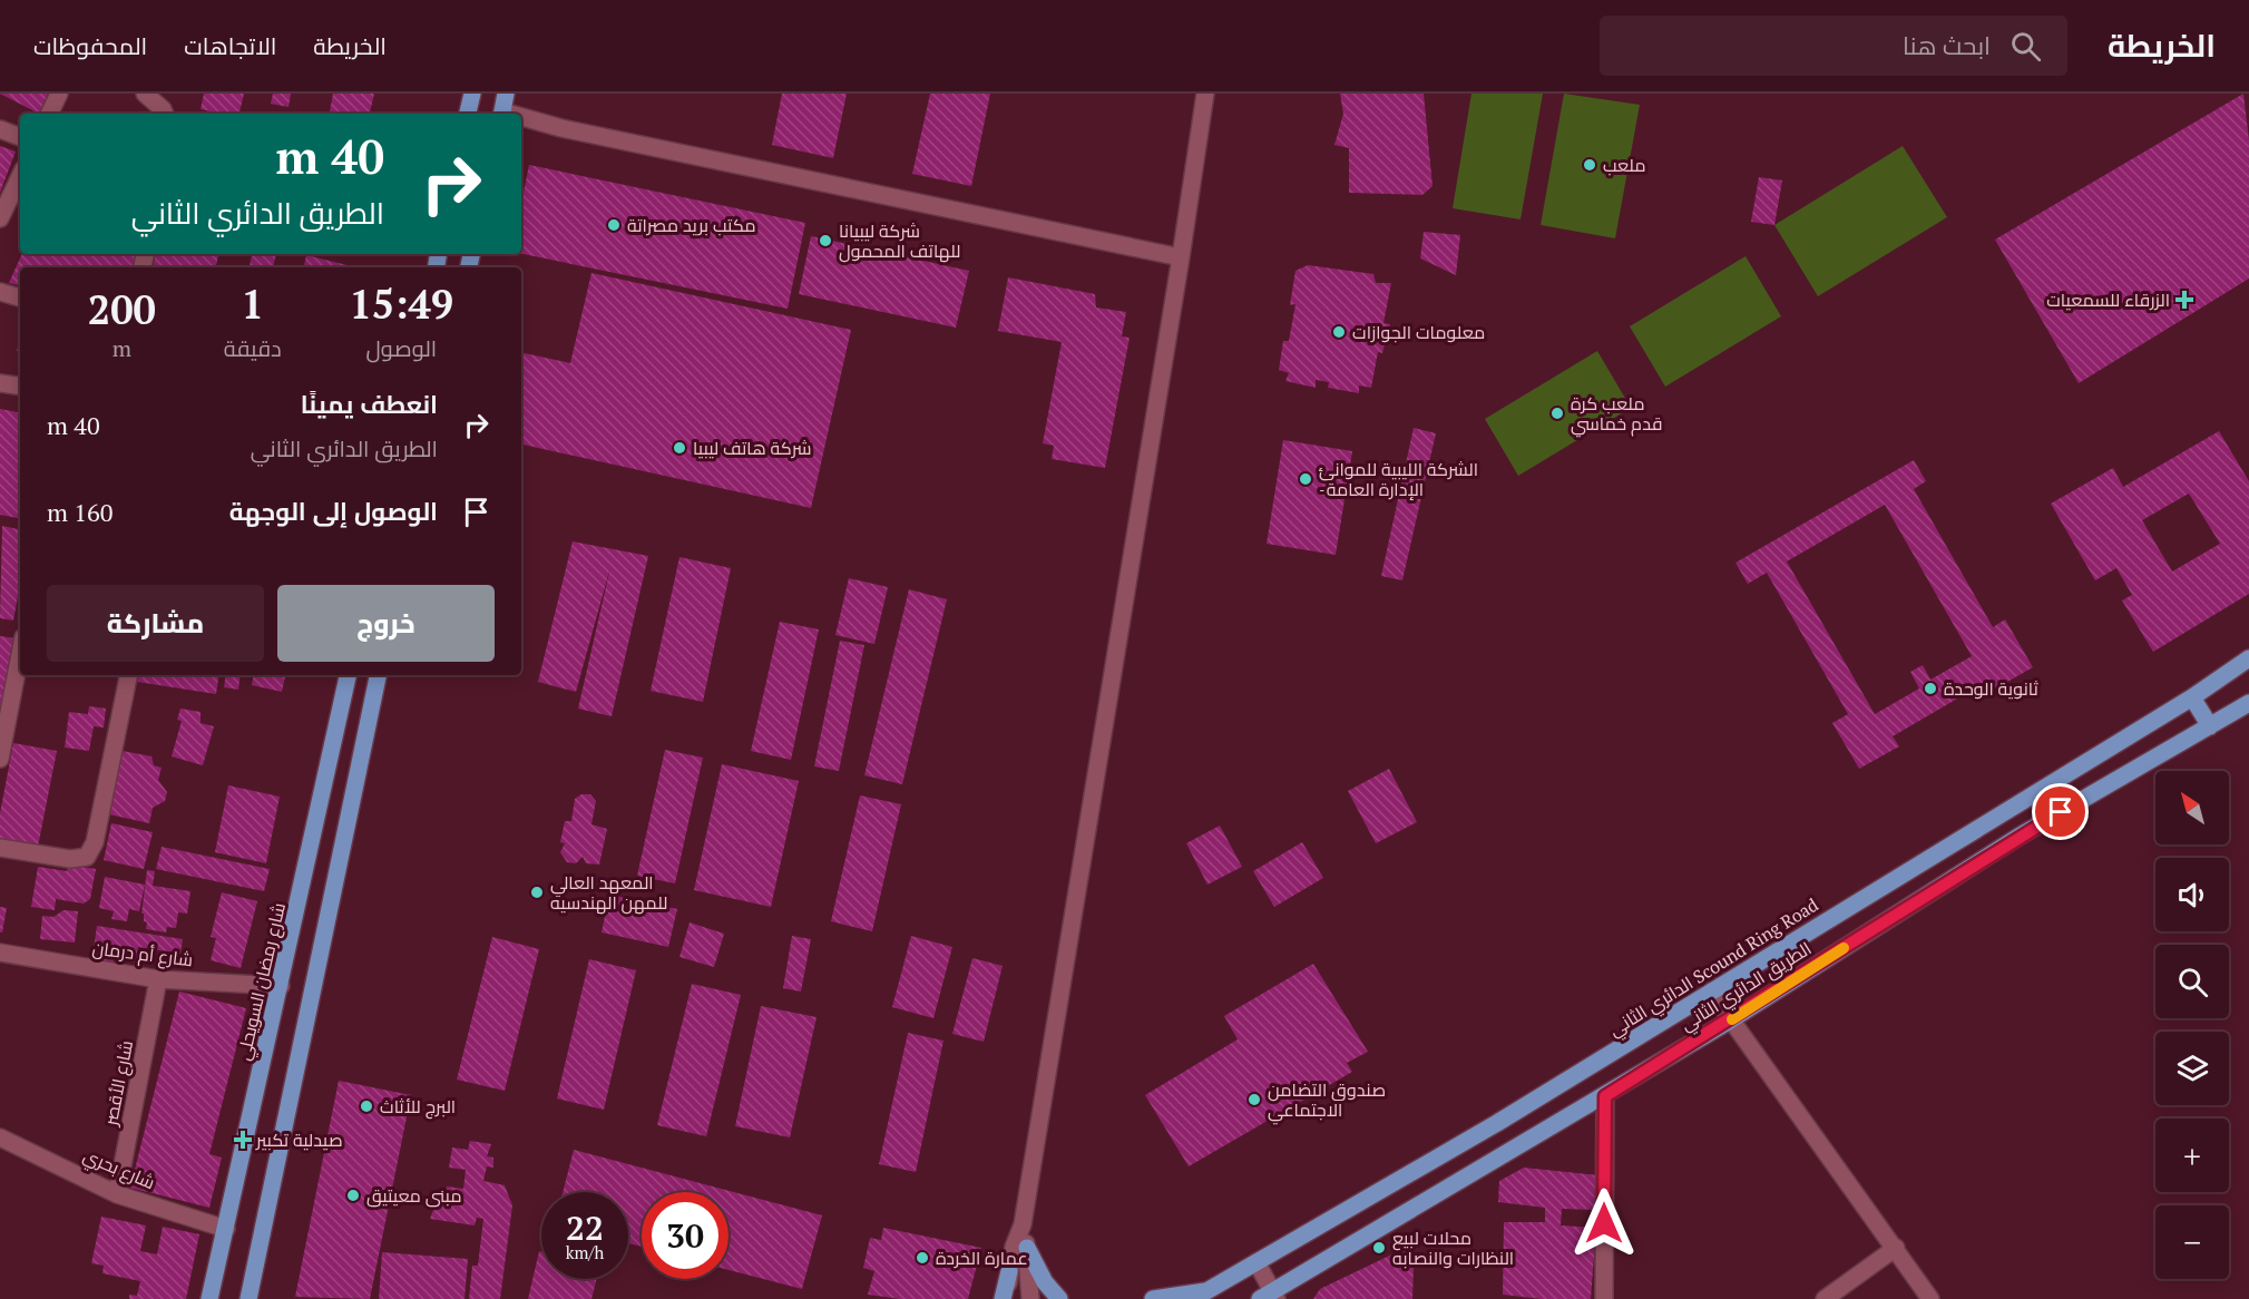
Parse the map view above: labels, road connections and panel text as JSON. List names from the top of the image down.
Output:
{
  "streets": {
    "main road": ["الدائري الثاني Scound Ring Road", "شارع رمضان السويحلي", "الطريق الدائري الثاني"],
    "street": ["شارع أم درمان", "شارع الأقصر", "شارع بحري"]
  },
  "crossings": [
    ["شارع أم درمان", "شارع رمضان السويحلي"],
    ["شارع أم درمان", "شارع الأقصر"],
    ["شارع رمضان السويحلي", "شارع بحري"],
    ["شارع الأقصر", "شارع بحري"]
  ],
  "places": {
    "other": [
      "ملعب",
      "مكتب بريد مصراتة",
      "شركة ليبيانا للهاتف المحمول",
      "معلومات الجوازات",
      "ملعب كرة قدم خماسي",
      "شركة هاتف ليبيا",
      "الشركة الليبية للموانئ -الإدارة العامة",
      "ثانوية الوحدة",
      "المعهد العالي للمهن الهندسيه",
      "صندوق التضامن الاجتماعي",
      "البرج للأثاث",
      "مبنى معيتيق",
      "محلات لبيع النظارات والنصابه",
      "عمارة الخردة"
    ],
    "health": ["الزرقاء للسمعيات", "صيدلية تكبير"]
  },
  "north": "top left",
  "page": {
    "header": "الخريطة",
    "search": "ابحث هنا",
    "nav": ["الخريطة", "الاتجاهات", "المحفوظات"],
    "turn": ["40 m", "الطريق الدائري الثاني"],
    "eta": [
      "15:49",
      "الوصول",
      "1",
      "دقيقة",
      "200",
      "m"
    ],
    "list": [
      {
        "name": "انعطف يمينًا",
        "note": "الطريق الدائري الثاني",
        "value": "40 m"
      },
      {
        "name": "الوصول إلى الوجهة",
        "value": "160 m"
      }
    ],
    "buttons": ["خروج", "مشاركة"],
    "map_buttons": ["+", "−"],
    "speed": "22 km/h",
    "limit": "30"
  }
}
